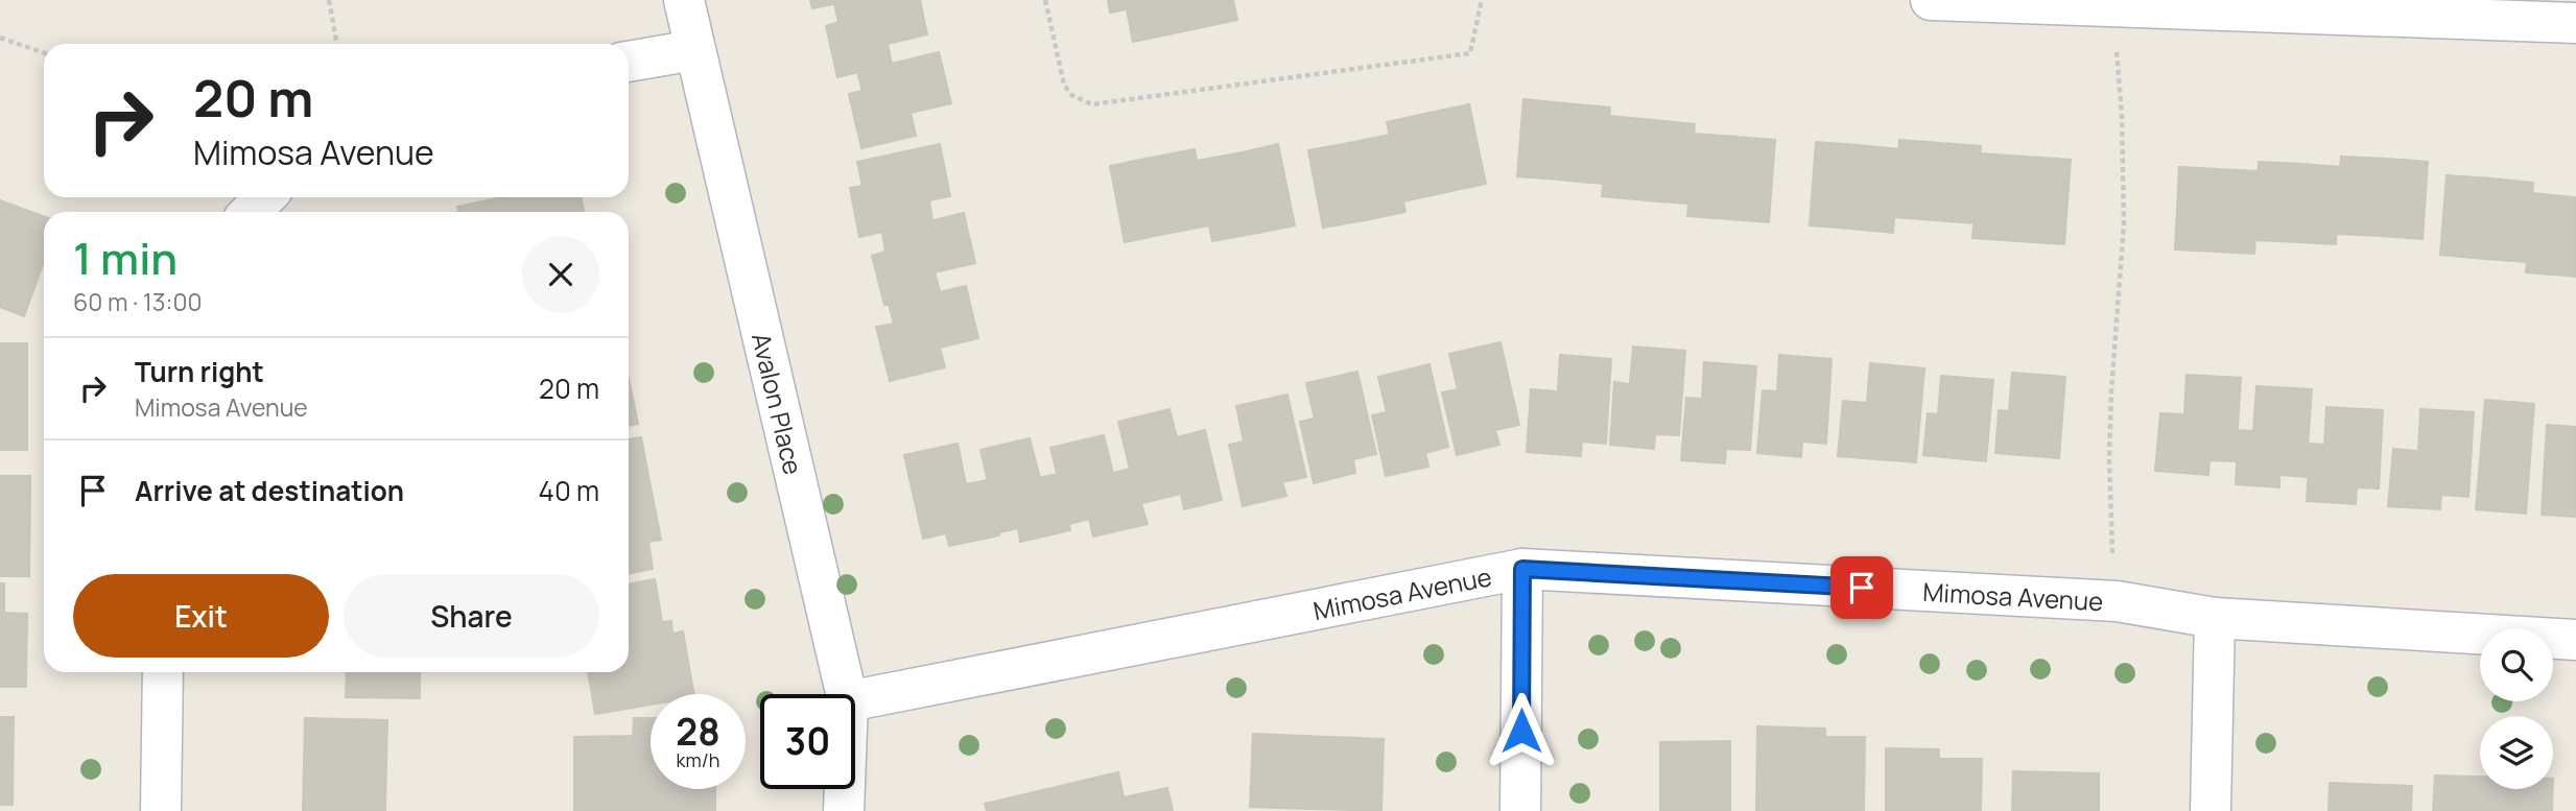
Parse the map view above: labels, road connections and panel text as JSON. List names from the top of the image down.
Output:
{
  "streets": {
    "street": ["Avalon Place", "Mimosa Avenue"]
  },
  "page": {
    "turn": ["20 m", "Mimosa Avenue"],
    "heading": ["1 min", "60 m · 13:00"],
    "list": [
      {
        "name": "Turn right",
        "note": "Mimosa Avenue",
        "value": "20 m"
      },
      {
        "name": "Arrive at destination",
        "value": "40 m"
      }
    ],
    "buttons": ["Exit", "Share"],
    "speed": "28 km/h",
    "limit": "30"
  }
}
